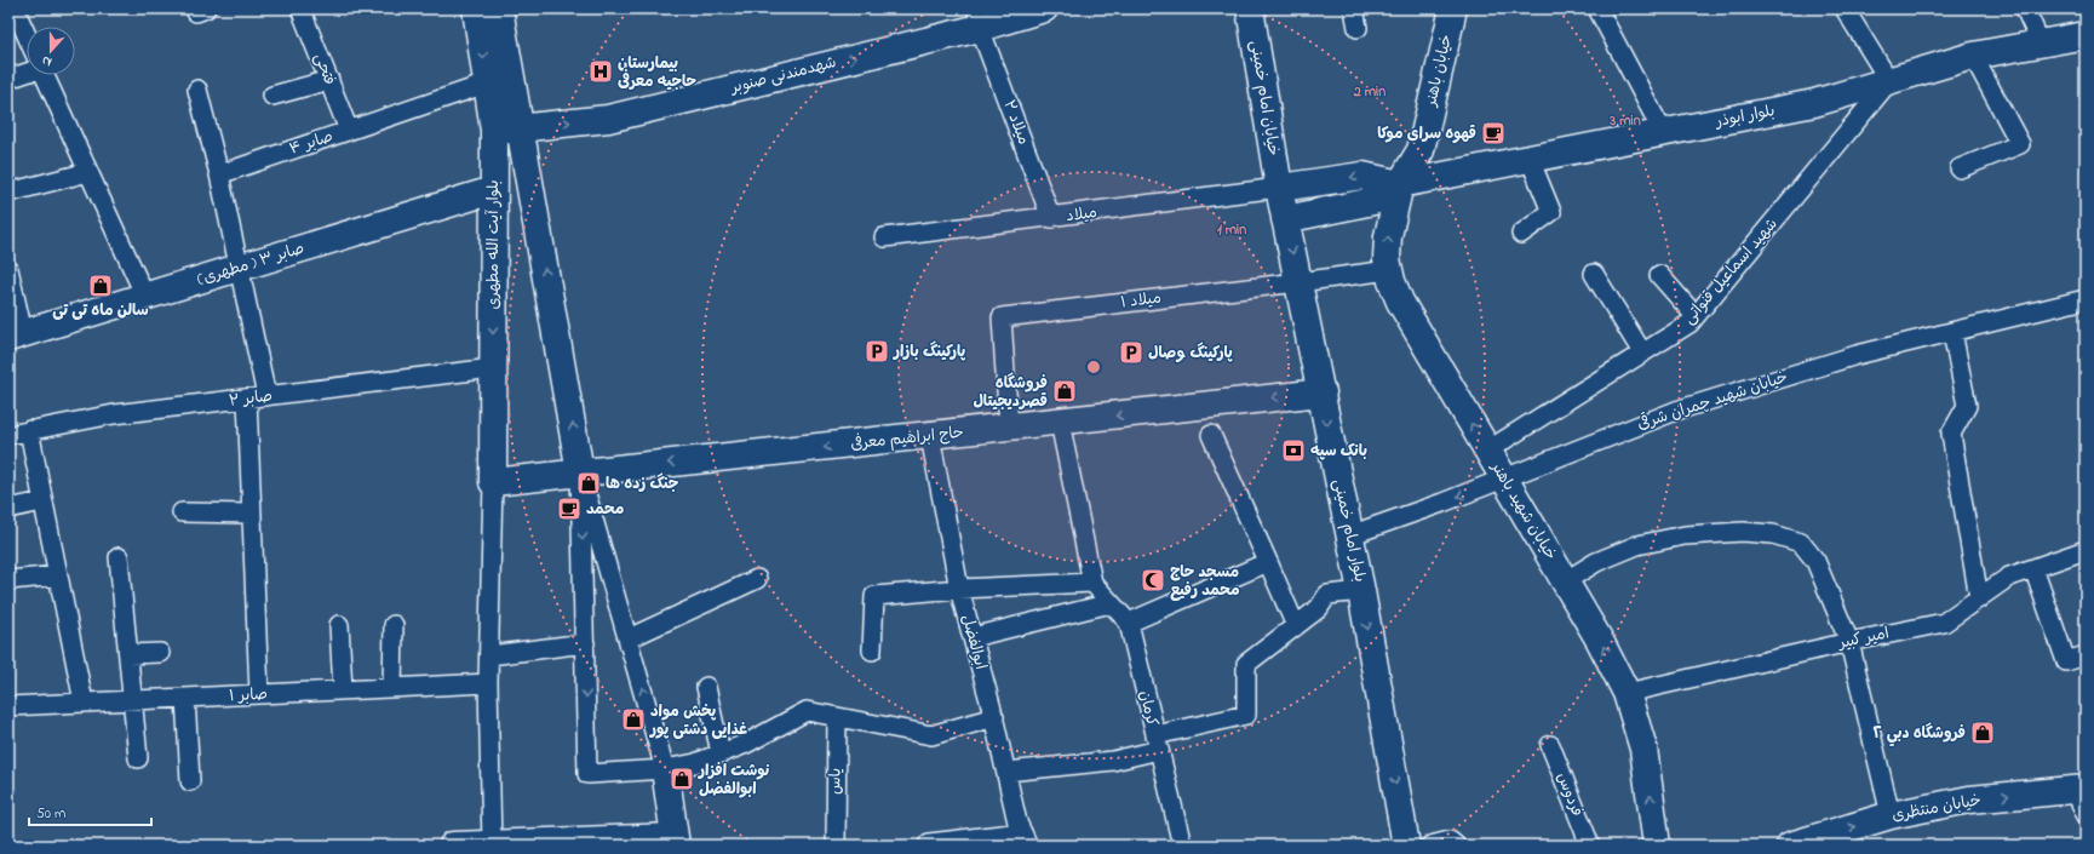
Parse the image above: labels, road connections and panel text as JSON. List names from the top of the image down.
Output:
{
  "streets": {
    "street": [
      "فتحی",
      "خیابان باهنر",
      "شهدمندنی صنوبر",
      "خیابان امام خمینی",
      "بلوار ابوذر",
      "میلاد ۲",
      "صابر ۴",
      "میلاد",
      "بلوار آیت الله مطهری",
      "صابر ۳ ( مطهری)",
      "شهید اسماعیل قنواتی",
      "میلاد ۱",
      "صابر ۲",
      "خیابان شهید چمران شرقی",
      "حاج ابراهیم معرفی",
      "خیابان شهید باهنر",
      "بلوار امام خمینی",
      "امیر کبیر",
      "ابوالفضل",
      "صابر ۱",
      "کرمان",
      "یاس",
      "فردوس",
      "خیابان منتظری"
    ]
  },
  "crossings": [
    ["فتحی", "صابر ۴"],
    ["خیابان باهنر", "بلوار ابوذر"],
    ["خیابان باهنر", "خیابان شهید باهنر"],
    ["شهدمندنی صنوبر", "میلاد ۲"],
    ["شهدمندنی صنوبر", "بلوار آیت الله مطهری"],
    ["خیابان امام خمینی", "میلاد"],
    ["خیابان امام خمینی", "بلوار امام خمینی"],
    ["بلوار ابوذر", "شهید اسماعیل قنواتی"],
    ["بلوار ابوذر", "خیابان شهید باهنر"],
    ["میلاد ۲", "میلاد"],
    ["صابر ۴", "بلوار آیت الله مطهری"],
    ["میلاد", "بلوار امام خمینی"],
    ["بلوار آیت الله مطهری", "صابر ۳ ( مطهری)"],
    ["بلوار آیت الله مطهری", "صابر ۲"],
    ["بلوار آیت الله مطهری", "حاج ابراهیم معرفی"],
    ["شهید اسماعیل قنواتی", "خیابان شهید باهنر"],
    ["میلاد ۱", "حاج ابراهیم معرفی"],
    ["میلاد ۱", "خیابان شهید باهنر"],
    ["میلاد ۱", "بلوار امام خمینی"],
    ["خیابان شهید چمران شرقی", "خیابان شهید باهنر"],
    ["خیابان شهید چمران شرقی", "بلوار امام خمینی"],
    ["حاج ابراهیم معرفی", "بلوار امام خمینی"],
    ["حاج ابراهیم معرفی", "ابوالفضل"],
    ["خیابان شهید باهنر", "امیر کبیر"]
  ],
  "one_way": ["شهدمندنی صنوبر", "خیابان منتظری"],
  "places": {
    "hospital": ["بیمارستان حاجیه معرفی"],
    "cafe": ["قهوه سرای موکا", "محمد"],
    "shop": [
      "سالن ماه تی تی",
      "فروشگاه قصردیجیتال",
      "جنگ زده ها",
      "پخش مواد غذایی دشتی پور",
      "فروشگاه دبي ٢",
      "نوشت افزار ابوالفضل"
    ],
    "parking": ["پارکینگ بازار", "پارکینگ وصال"],
    "bank": ["بانک سپه"],
    "mosque": ["مسجد حاج محمد رفیع"]
  },
  "scale_bar": "50 m",
  "north": "bottom",
  "rings": ["2 min", "3 min", "1 min"]
}
